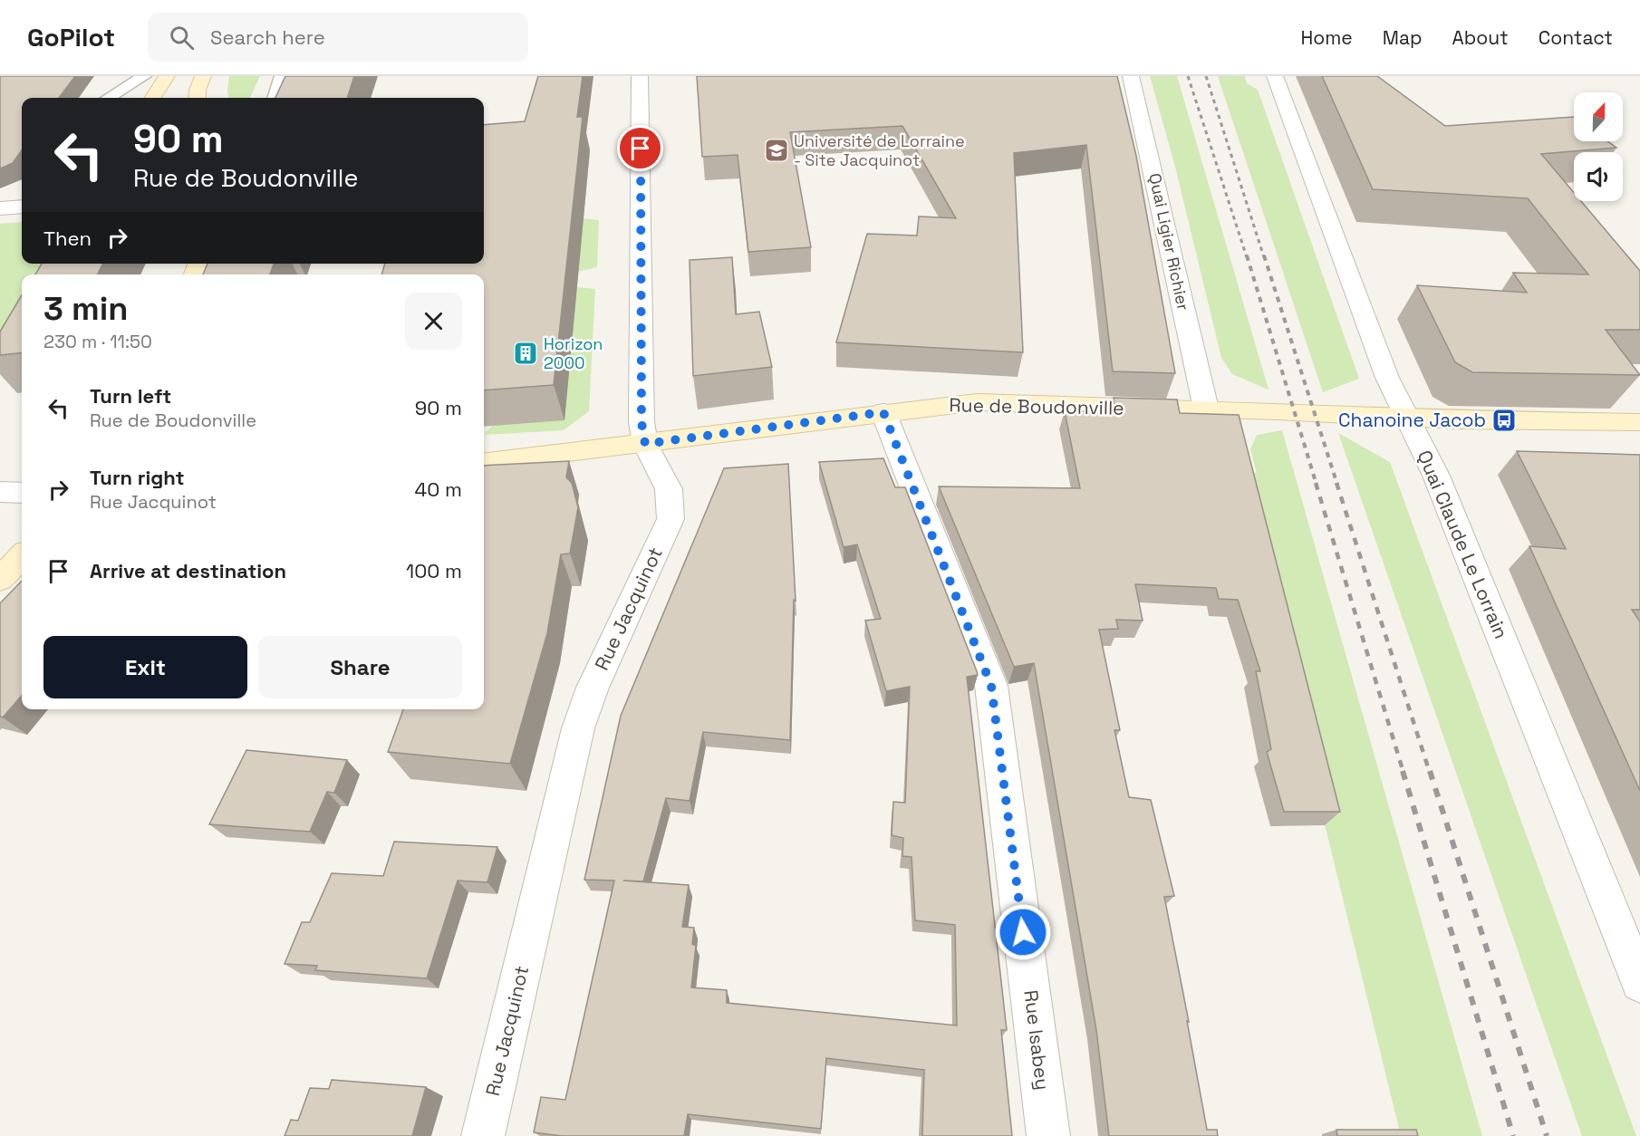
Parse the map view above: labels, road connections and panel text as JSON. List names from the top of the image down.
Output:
{
  "streets": {
    "main road": ["Rue de Boudonville"],
    "street": [
      "Quai Ligier Richier",
      "Quai Claude Le Lorrain",
      "Rue Jacquinot",
      "Rue Isabey"
    ]
  },
  "crossings": [
    ["Quai Ligier Richier", "Rue de Boudonville"],
    ["Rue de Boudonville", "Quai Claude Le Lorrain"],
    ["Rue de Boudonville", "Rue Jacquinot"],
    ["Rue de Boudonville", "Rue Isabey"]
  ],
  "places": {
    "school or university": ["Université de Lorraine - Site Jacquinot"],
    "building": ["Horizon 2000"],
    "bus stop": ["Chanoine Jacob"]
  },
  "north": "top",
  "page": {
    "header": "GoPilot",
    "search": "Search here",
    "nav": [
      "Home",
      "Map",
      "About",
      "Contact"
    ],
    "turn": ["90 m", "Rue de Boudonville"],
    "then": "Then",
    "heading": ["3 min", "230 m · 11:50"],
    "list": [
      {
        "name": "Turn left",
        "note": "Rue de Boudonville",
        "value": "90 m"
      },
      {
        "name": "Turn right",
        "note": "Rue Jacquinot",
        "value": "40 m"
      },
      {
        "name": "Arrive at destination",
        "value": "100 m"
      }
    ],
    "buttons": ["Exit", "Share"]
  }
}
